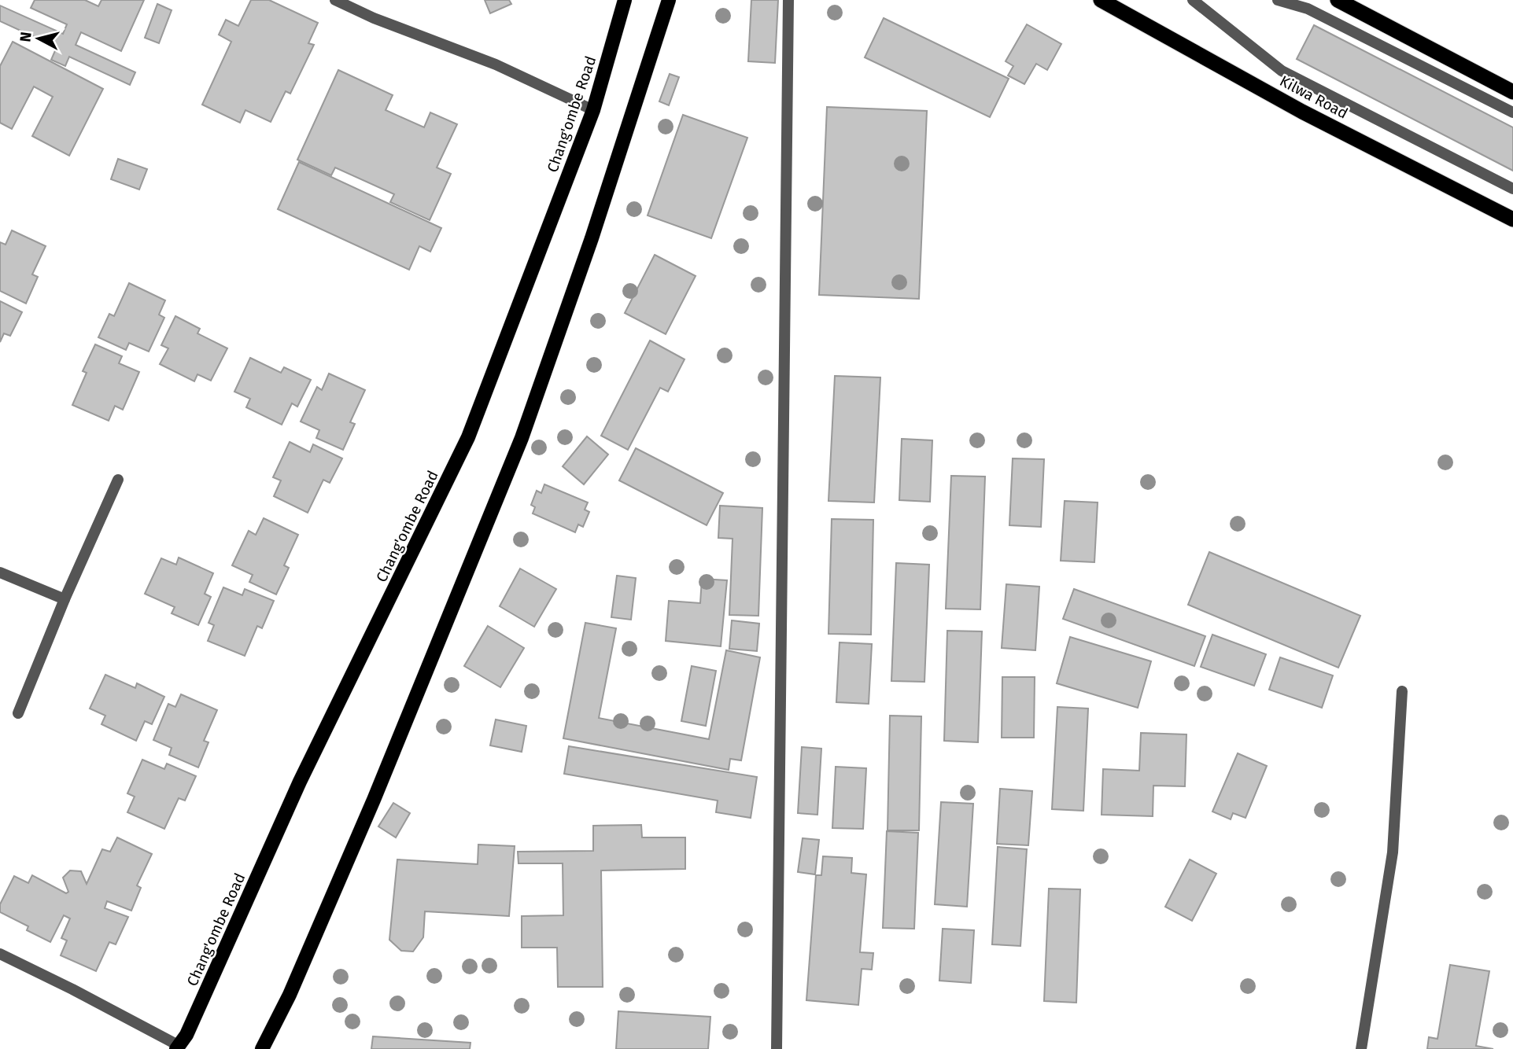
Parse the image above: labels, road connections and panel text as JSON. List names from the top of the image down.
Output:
{
  "streets": {
    "highway": ["Kilwa Road"],
    "main road": ["Chang'ombe Road"]
  },
  "north": "left"
}
